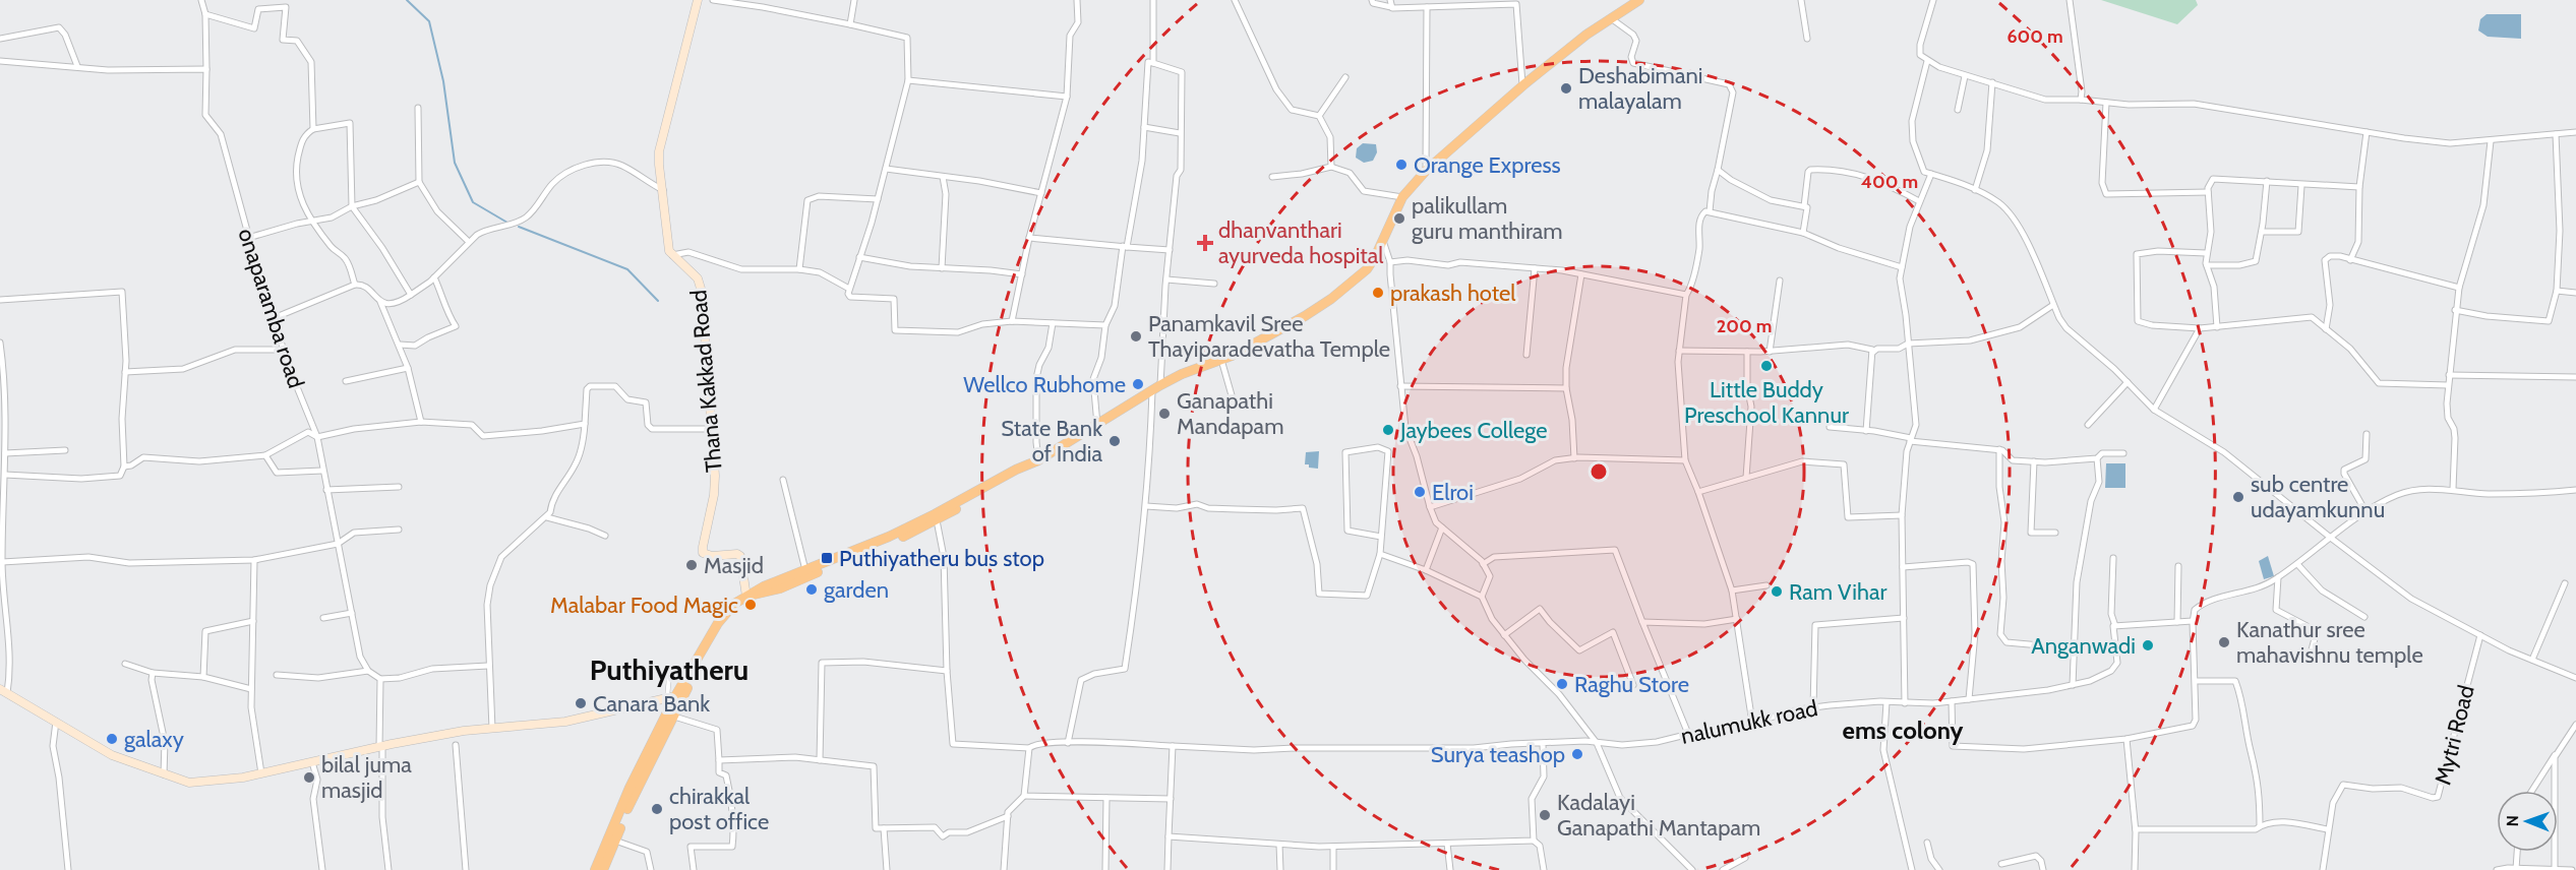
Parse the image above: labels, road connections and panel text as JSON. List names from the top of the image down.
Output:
{
  "streets": {
    "main road": ["Thana Kakkad Road"],
    "street": ["onaparamba road", "nalumukk road", "Mytri Road"]
  },
  "districts": ["Puthiyatheru", "ems colony"],
  "places": {
    "other": [
      "Deshabimani malayalam",
      "Orange Express",
      "palikullam guru manthiram",
      "prakash hotel",
      "Panamkavil Sree Thayiparadevatha Temple",
      "Little Buddy Preschool Kannur",
      "Wellco Rubhome",
      "Ganapathi Mandapam",
      "Jaybees College",
      "State Bank of India",
      "Elroi",
      "sub centre udayamkunnu",
      "Masjid",
      "garden",
      "Ram Vihar",
      "Malabar Food Magic",
      "Kanathur sree mahavishnu temple",
      "Anganwadi",
      "Raghu Store",
      "Canara Bank",
      "galaxy",
      "Surya teashop",
      "bilal juma masjid",
      "chirakkal post office",
      "Kadalayi Ganapathi Mantapam"
    ],
    "health": ["dhanvanthari ayurveda hospital"],
    "transit": ["Puthiyatheru bus stop"]
  },
  "north": "left",
  "rings": ["600 m", "400 m", "200 m"]
}
